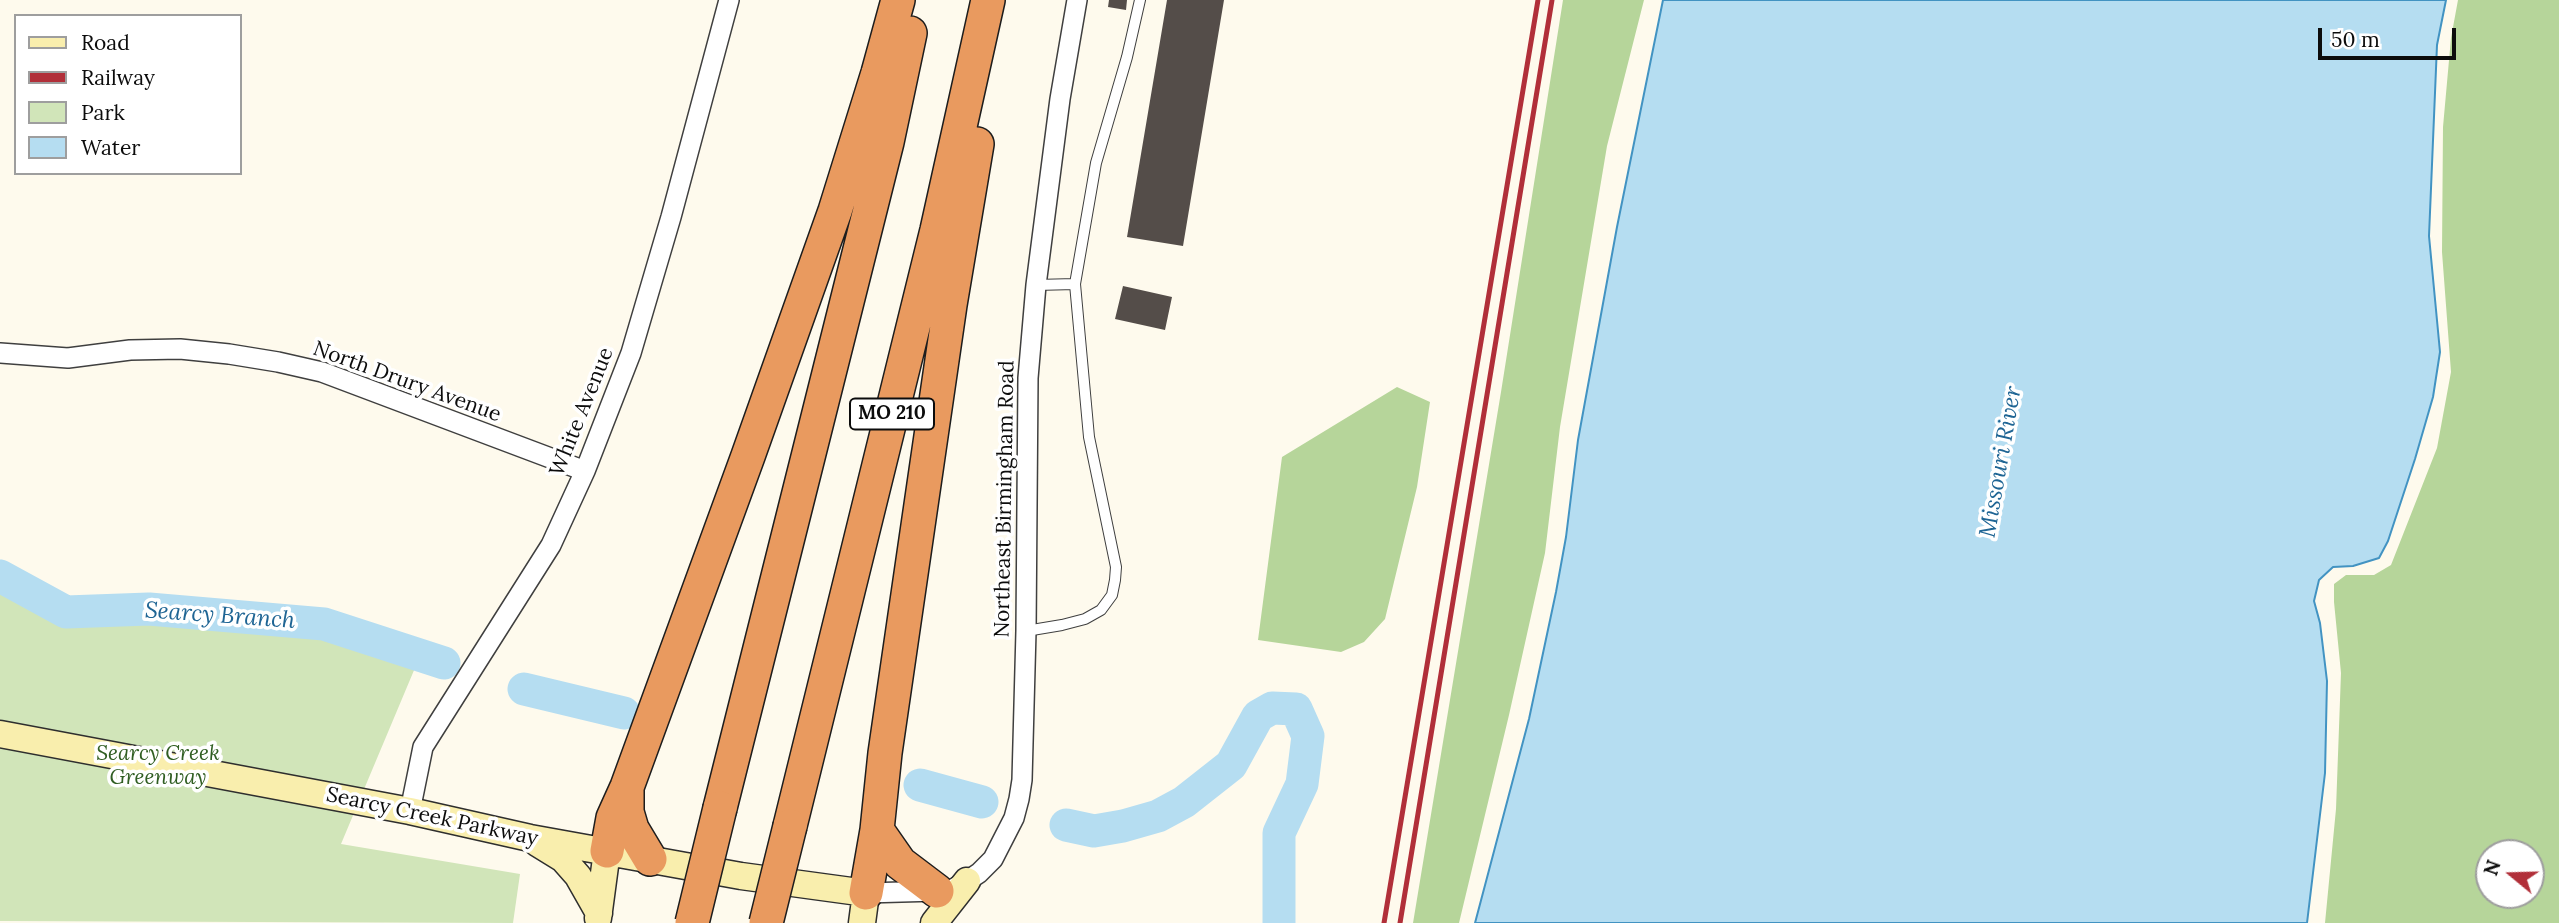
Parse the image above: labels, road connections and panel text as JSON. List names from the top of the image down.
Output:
{
  "streets": {
    "highway": ["MO 210"],
    "street": [
      "North Drury Avenue",
      "White Avenue",
      "Northeast Birmingham Road",
      "Searcy Creek Parkway"
    ]
  },
  "crossings": [
    ["North Drury Avenue", "White Avenue"],
    ["White Avenue", "Searcy Creek Parkway"]
  ],
  "water": ["Missouri River", "Searcy Branch"],
  "parks": ["Searcy Creek Greenway"],
  "legend": [
    "Road",
    "Railway",
    "Park",
    "Water"
  ],
  "scale_bar": "50 m",
  "north": "left"
}
